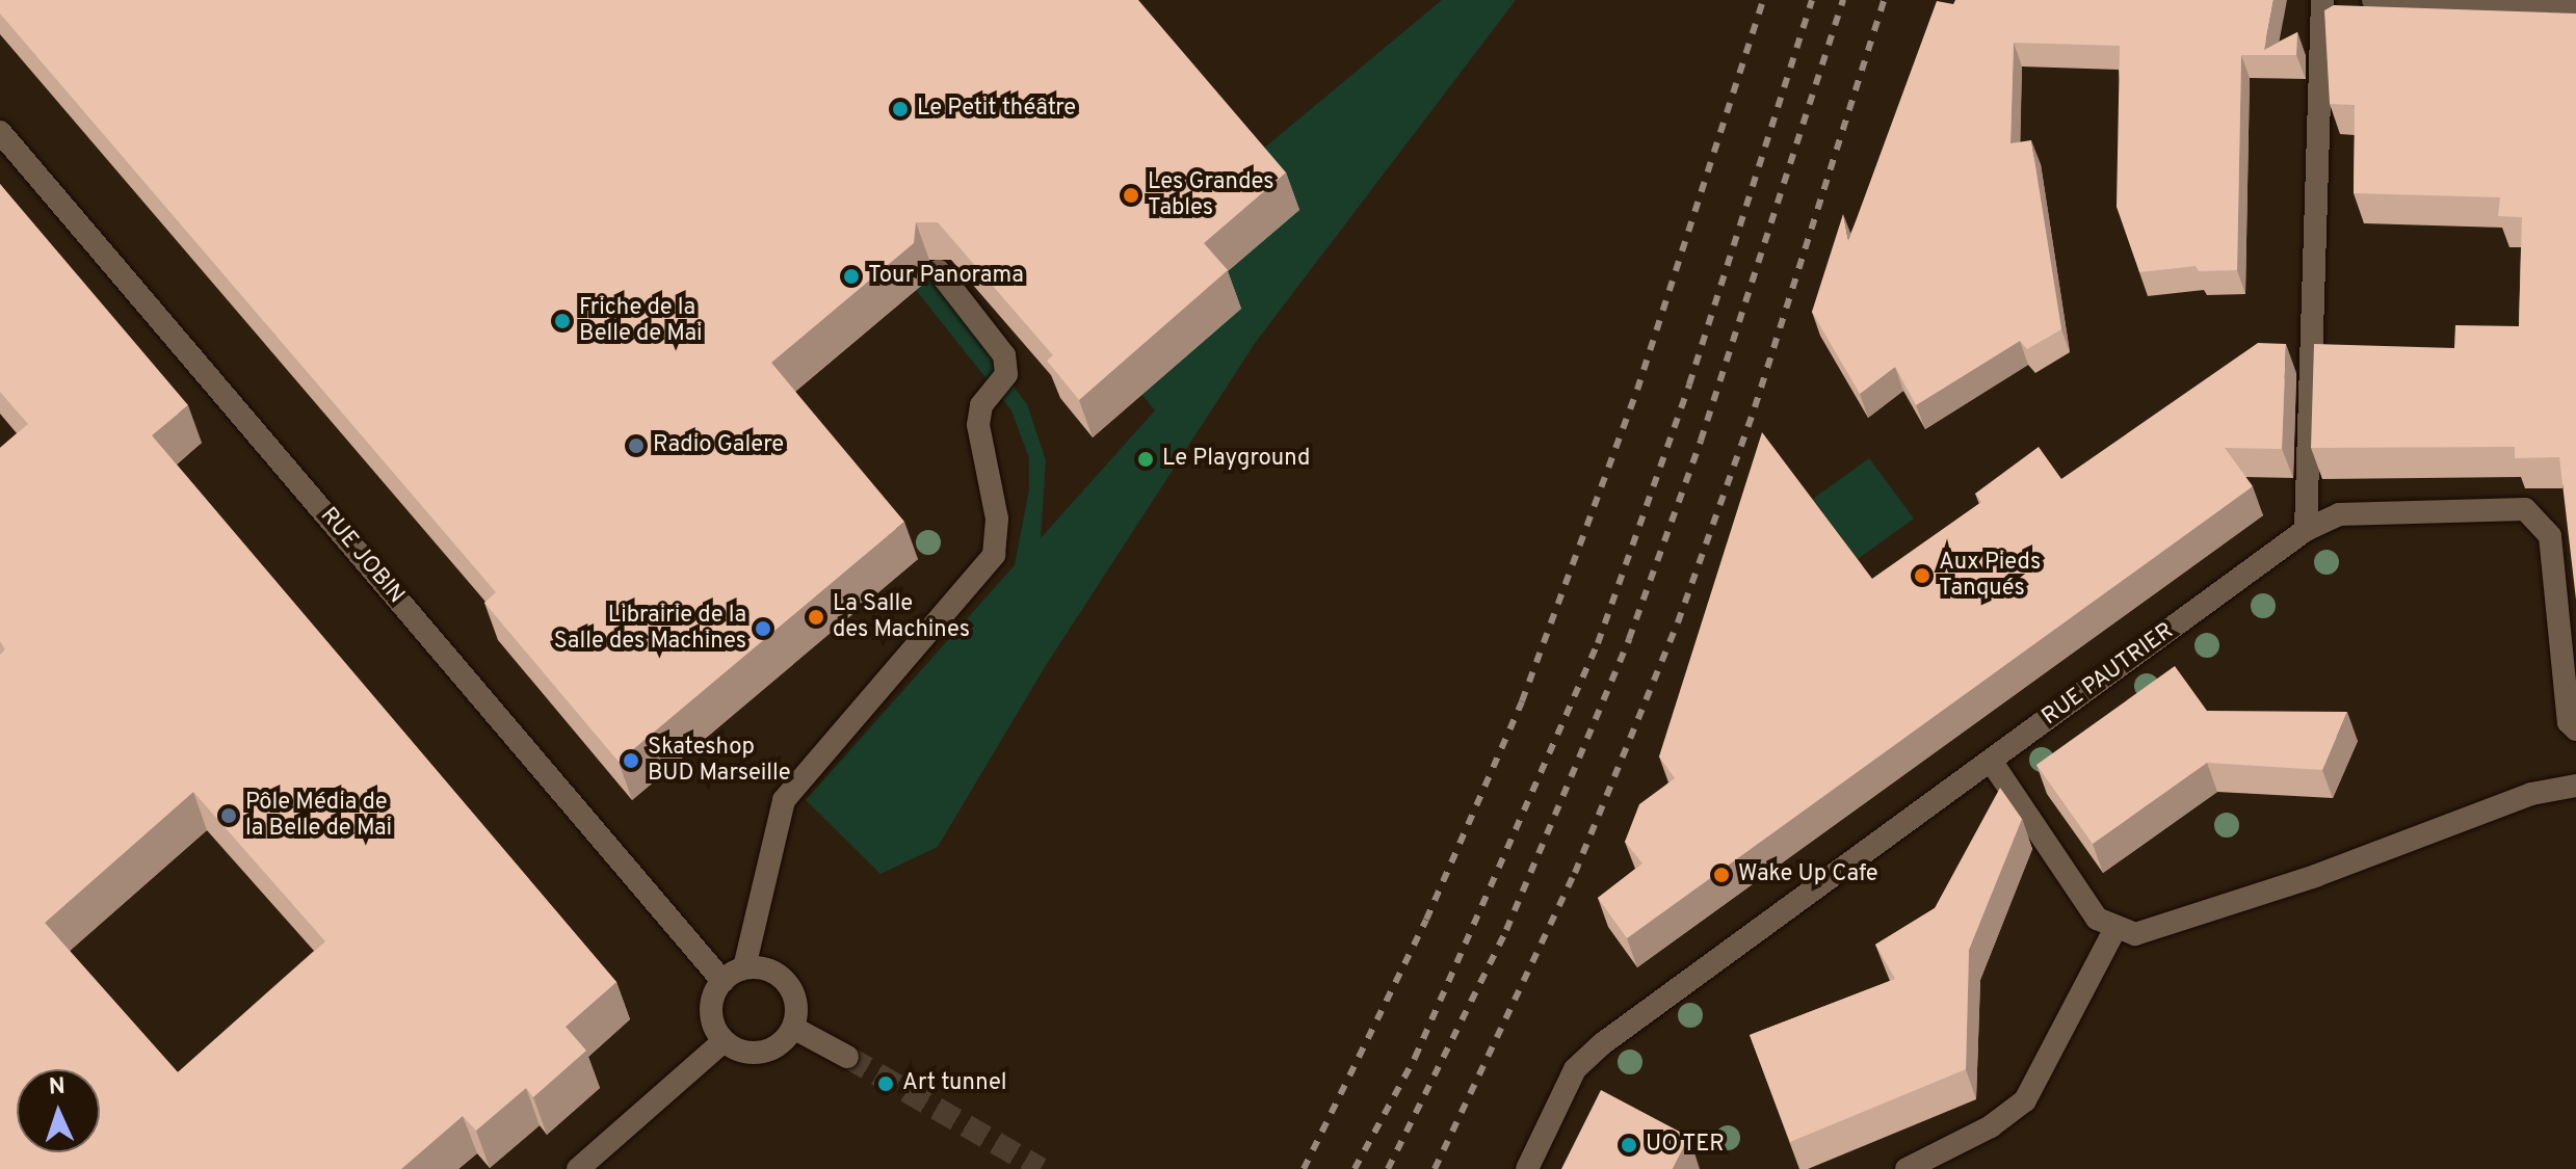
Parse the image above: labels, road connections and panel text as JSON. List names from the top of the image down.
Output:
{
  "streets": {
    "street": ["RUE JOBIN", "RUE PAUTRIER"]
  },
  "places": [
    "Le Petit théâtre",
    "Les Grandes Tables",
    "Tour Panorama",
    "Friche de la Belle de Mai",
    "Radio Galere",
    "Le Playground",
    "Aux Pieds Tanqués",
    "La Salle des Machines",
    "Librairie de la Salle des Machines",
    "Skateshop BUD Marseille",
    "Pôle Média de la Belle de Mai",
    "Wake Up Cafe",
    "Art tunnel",
    "UO TER"
  ],
  "north": "top"
}
